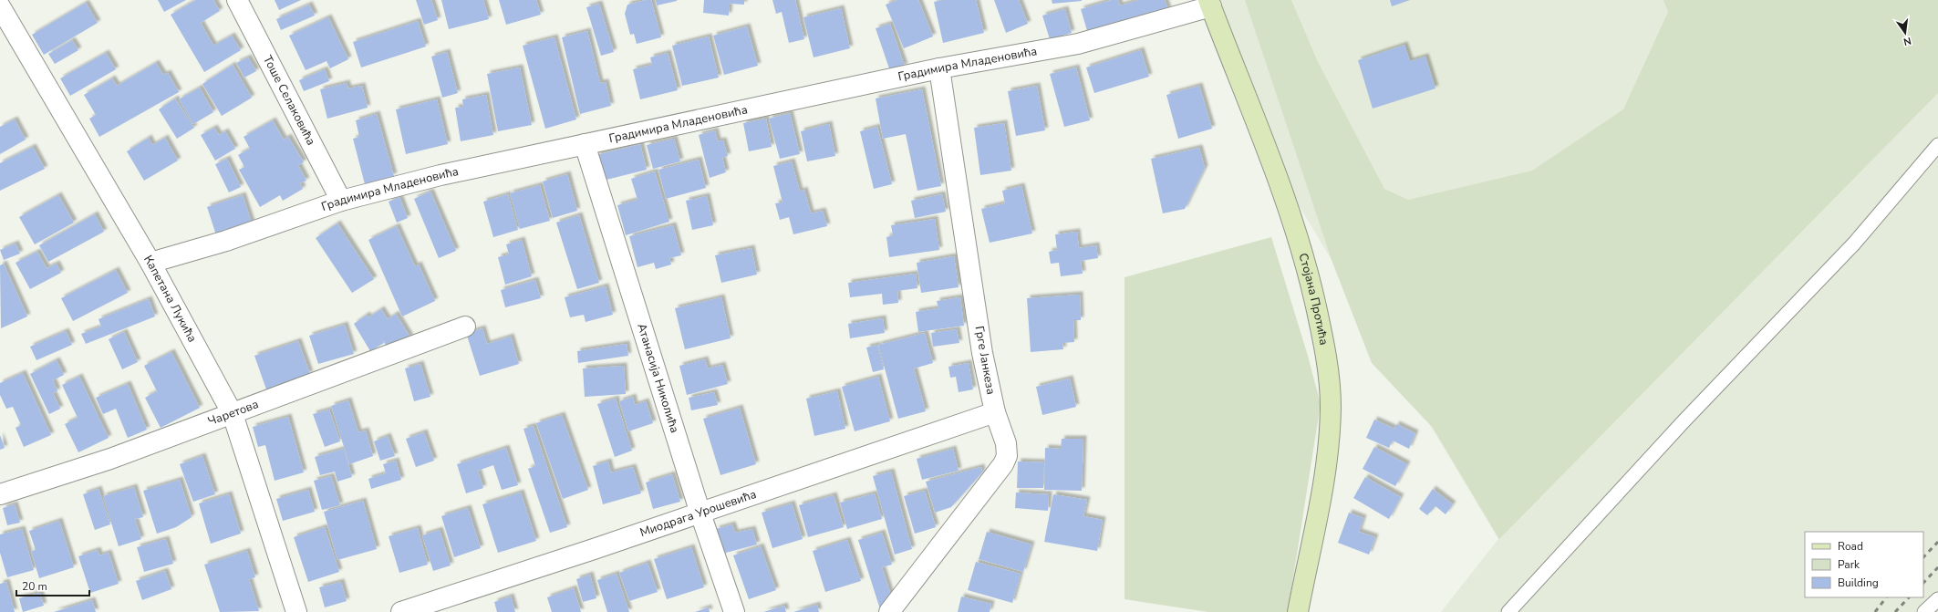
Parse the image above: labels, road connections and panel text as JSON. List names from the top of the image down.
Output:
{
  "streets": {
    "main road": ["Стојана Протића"],
    "street": [
      "Градимира Младеновића",
      "Тоше Селаковића",
      "Капетана Лукића",
      "Грге Јанкеза",
      "Атанасија Николића",
      "Чаретова",
      "Миодрага Урошевића"
    ]
  },
  "crossings": [
    ["Градимира Младеновића", "Тоше Селаковића"],
    ["Градимира Младеновића", "Капетана Лукића"],
    ["Градимира Младеновића", "Стојана Протића"],
    ["Градимира Младеновића", "Грге Јанкеза"],
    ["Градимира Младеновића", "Атанасија Николића"],
    ["Капетана Лукића", "Чаретова"],
    ["Грге Јанкеза", "Миодрага Урошевића"],
    ["Атанасија Николића", "Миодрага Урошевића"]
  ],
  "legend": ["Road", "Park", "Building"],
  "scale_bar": "20 m",
  "north": "bottom"
}
